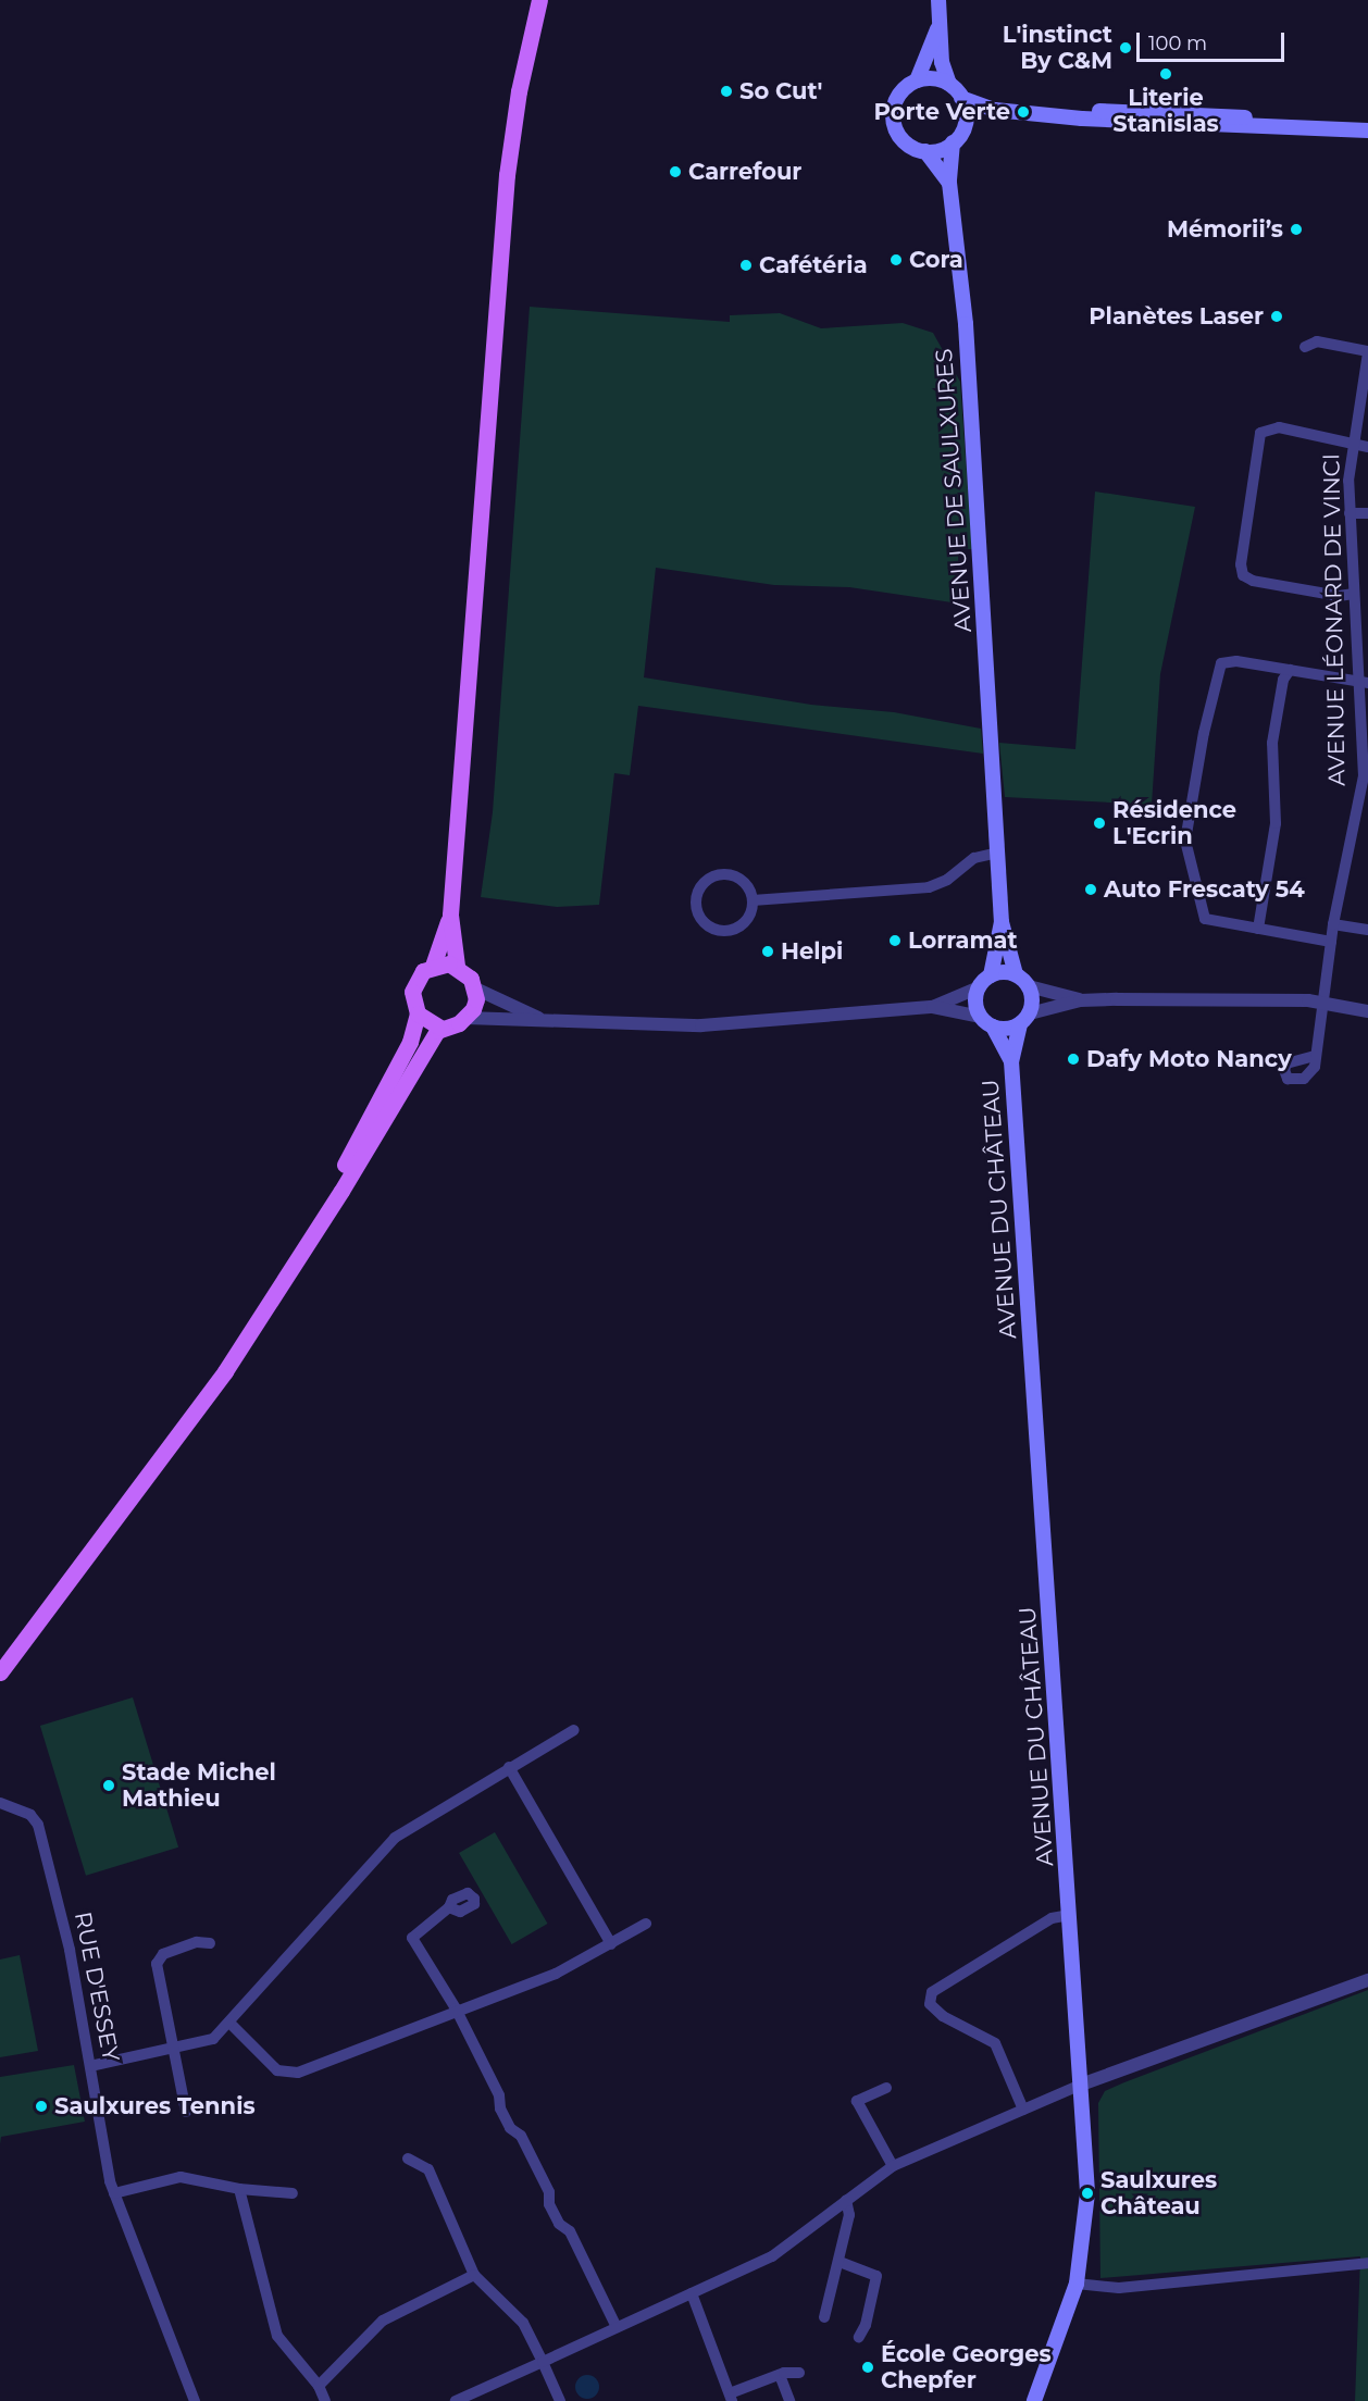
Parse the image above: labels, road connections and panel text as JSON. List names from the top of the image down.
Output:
{
  "streets": {
    "main road": ["AVENUE DE SAULXURES", "AVENUE DU CHÂTEAU"],
    "street": ["AVENUE LÉONARD DE VINCI", "RUE D'ESSEY"]
  },
  "places": [
    "L'instinct By C&M",
    "Literie Stanislas",
    "So Cut'",
    "Porte Verte",
    "Carrefour",
    "Mémorii’s",
    "Cora",
    "Cafétéria",
    "Planètes Laser",
    "Résidence L'Ecrin",
    "Auto Frescaty 54",
    "Lorramat",
    "Helpi",
    "Dafy Moto Nancy",
    "Stade Michel Mathieu",
    "Saulxures Tennis",
    "Saulxures Château",
    "École Georges Chepfer"
  ],
  "scale_bar": "100 m"
}
